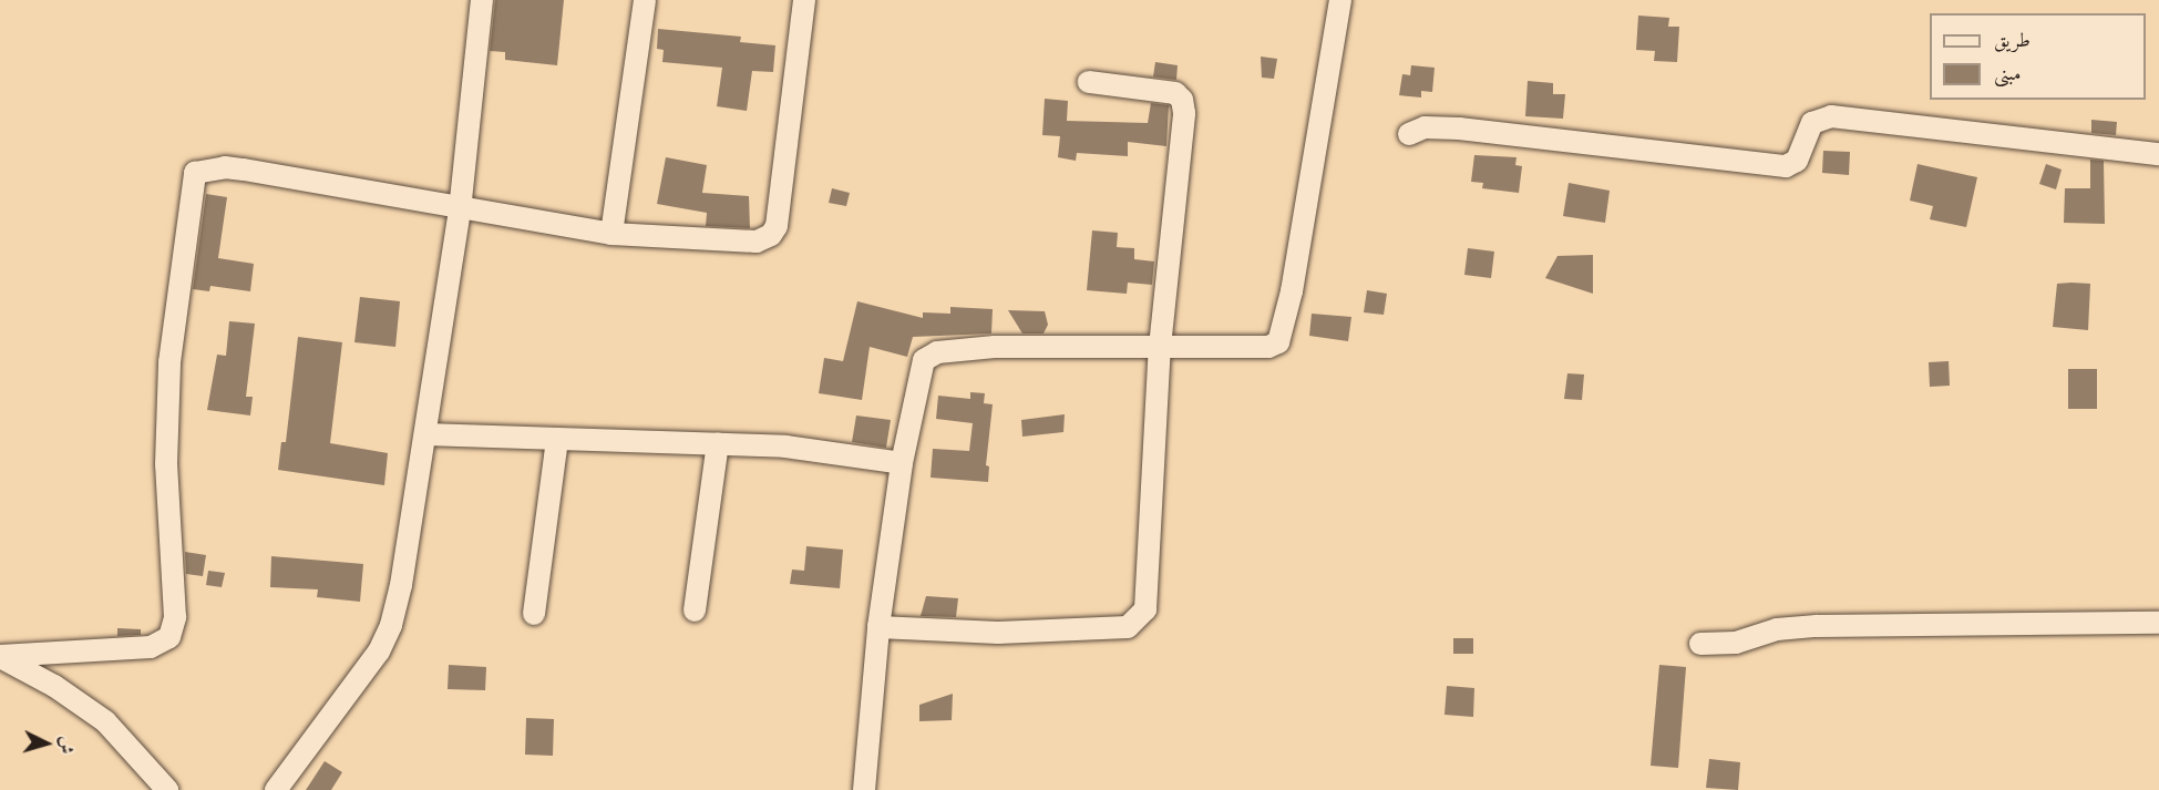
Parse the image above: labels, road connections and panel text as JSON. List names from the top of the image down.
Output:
{
  "legend": ["طريق", "مبنى"],
  "north": "right"
}
